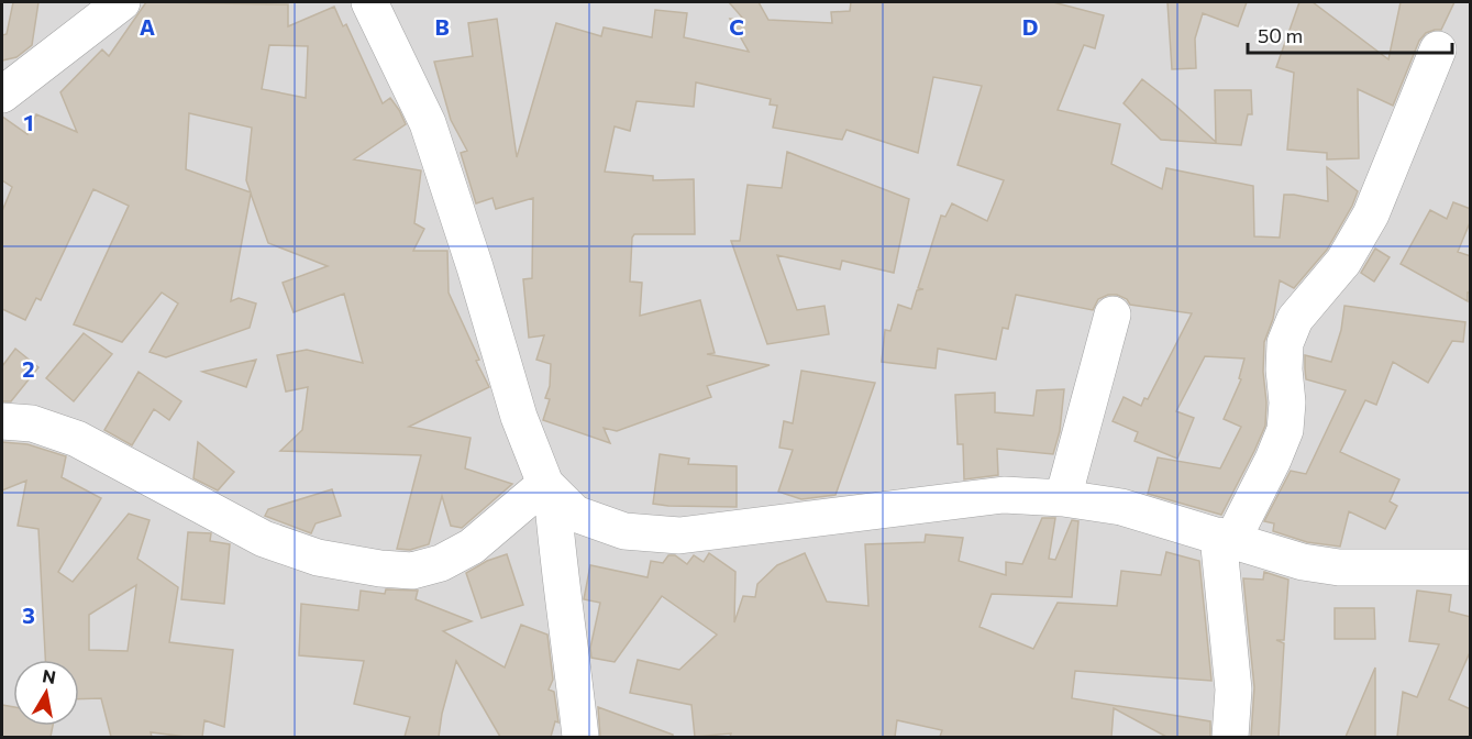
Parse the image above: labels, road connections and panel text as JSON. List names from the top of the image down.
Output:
{
  "scale_bar": "50 m",
  "north": "top",
  "grid": {
    "columns": [
      "A",
      "B",
      "C",
      "D"
    ],
    "rows": ["1", "2", "3"]
  }
}
